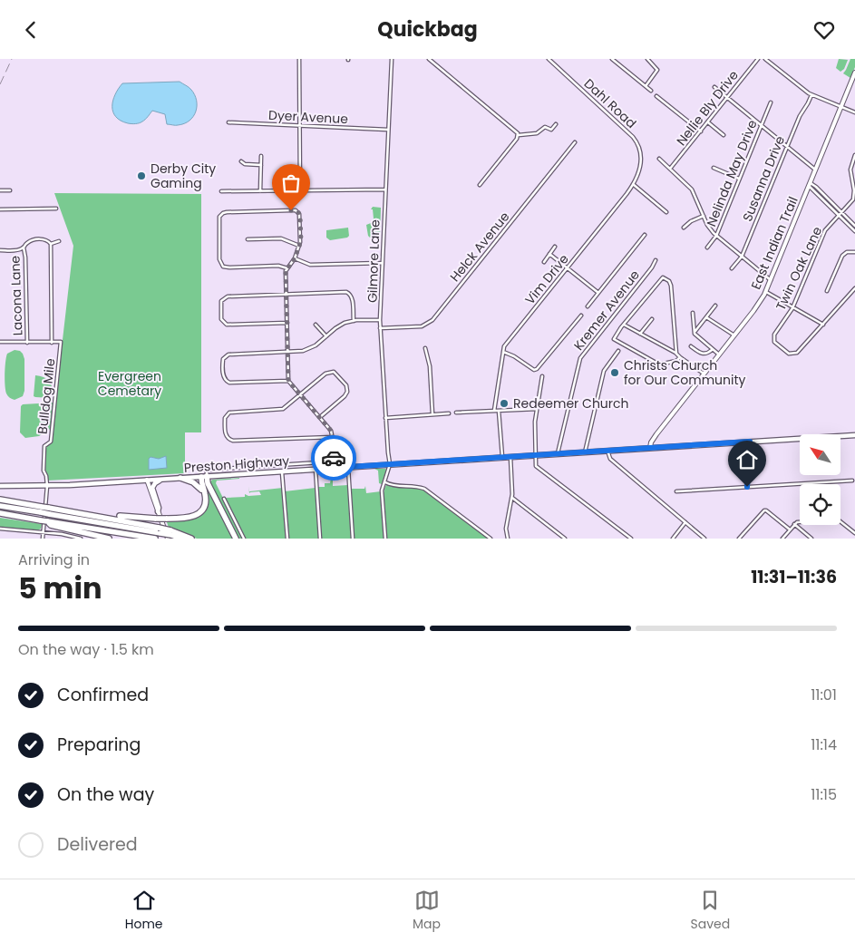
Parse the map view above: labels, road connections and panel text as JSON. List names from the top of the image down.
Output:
{
  "streets": {
    "main road": ["East Indian Trail", "Preston Highway"],
    "street": [
      "Dahl Road",
      "Nellie Bly Drive",
      "Dyer Avenue",
      "Nelinda May Drive",
      "Susanna Drive",
      "Helck Avenue",
      "Gilmore Lane",
      "Twin Oak Lane",
      "Vim Drive",
      "Lacona Lane",
      "Kremer Avenue",
      "Bulldog Mile"
    ]
  },
  "crossings": [
    ["Dahl Road", "Vim Drive"],
    ["Dyer Avenue", "Gilmore Lane"],
    ["East Indian Trail", "Preston Highway"],
    ["Helck Avenue", "Gilmore Lane"],
    ["Gilmore Lane", "Preston Highway"],
    ["Kremer Avenue", "Preston Highway"],
    ["Bulldog Mile", "Preston Highway"]
  ],
  "parks": ["Evergreen Cemetary"],
  "places": ["Derby City Gaming", "Christs Church for Our Community", "Redeemer Church"],
  "north": "top left",
  "page": {
    "header": "Quickbag",
    "heading": ["5 min", "Arriving in", "11:31–11:36"],
    "bar": "On the way · 1.5 km",
    "list": [
      ["Confirmed", "11:01"],
      ["Preparing", "11:14"],
      ["On the way", "11:15"],
      "Delivered"
    ],
    "tabs": ["Home", "Map", "Saved"]
  }
}
